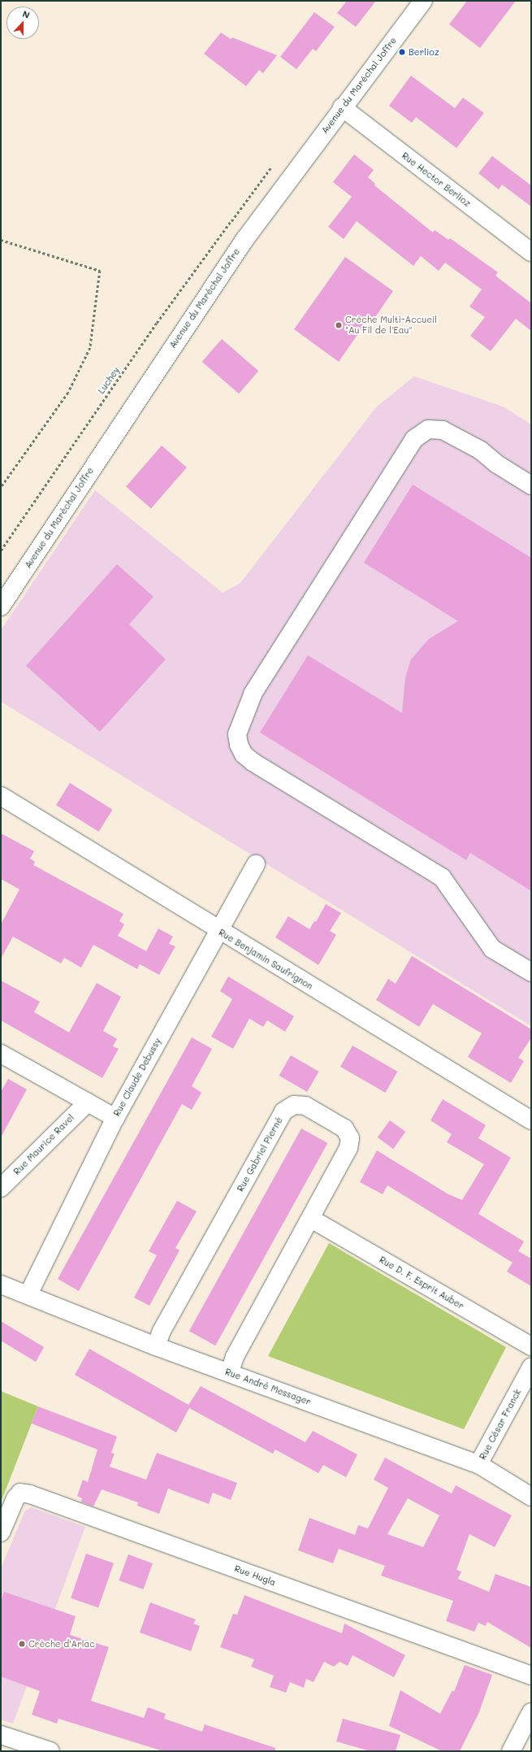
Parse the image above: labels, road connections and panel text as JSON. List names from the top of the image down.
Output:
{
  "streets": {
    "street": [
      "Avenue du Maréchal Joffre",
      "Rue Hector Berlioz",
      "Rue Benjamin Saufrignon",
      "Rue Claude Debussy",
      "Rue Maurice Ravel",
      "Rue Gabriel Pierné",
      "Rue D. F. Esprit Auber",
      "Rue André Messager",
      "Rue César Franck",
      "Rue Hugla"
    ],
    "path": ["Luchey"]
  },
  "crossings": [
    ["Avenue du Maréchal Joffre", "Rue Hector Berlioz"],
    ["Rue Benjamin Saufrignon", "Rue Claude Debussy"],
    ["Rue Claude Debussy", "Rue André Messager"],
    ["Rue Gabriel Pierné", "Rue D. F. Esprit Auber"],
    ["Rue Gabriel Pierné", "Rue André Messager"],
    ["Rue André Messager", "Rue César Franck"]
  ],
  "places": ["Berlioz", "Crèche Multi-Accueil \"Au Fil de l'Eau\"", "Crèche d'Arlac"],
  "north": "top"
}
